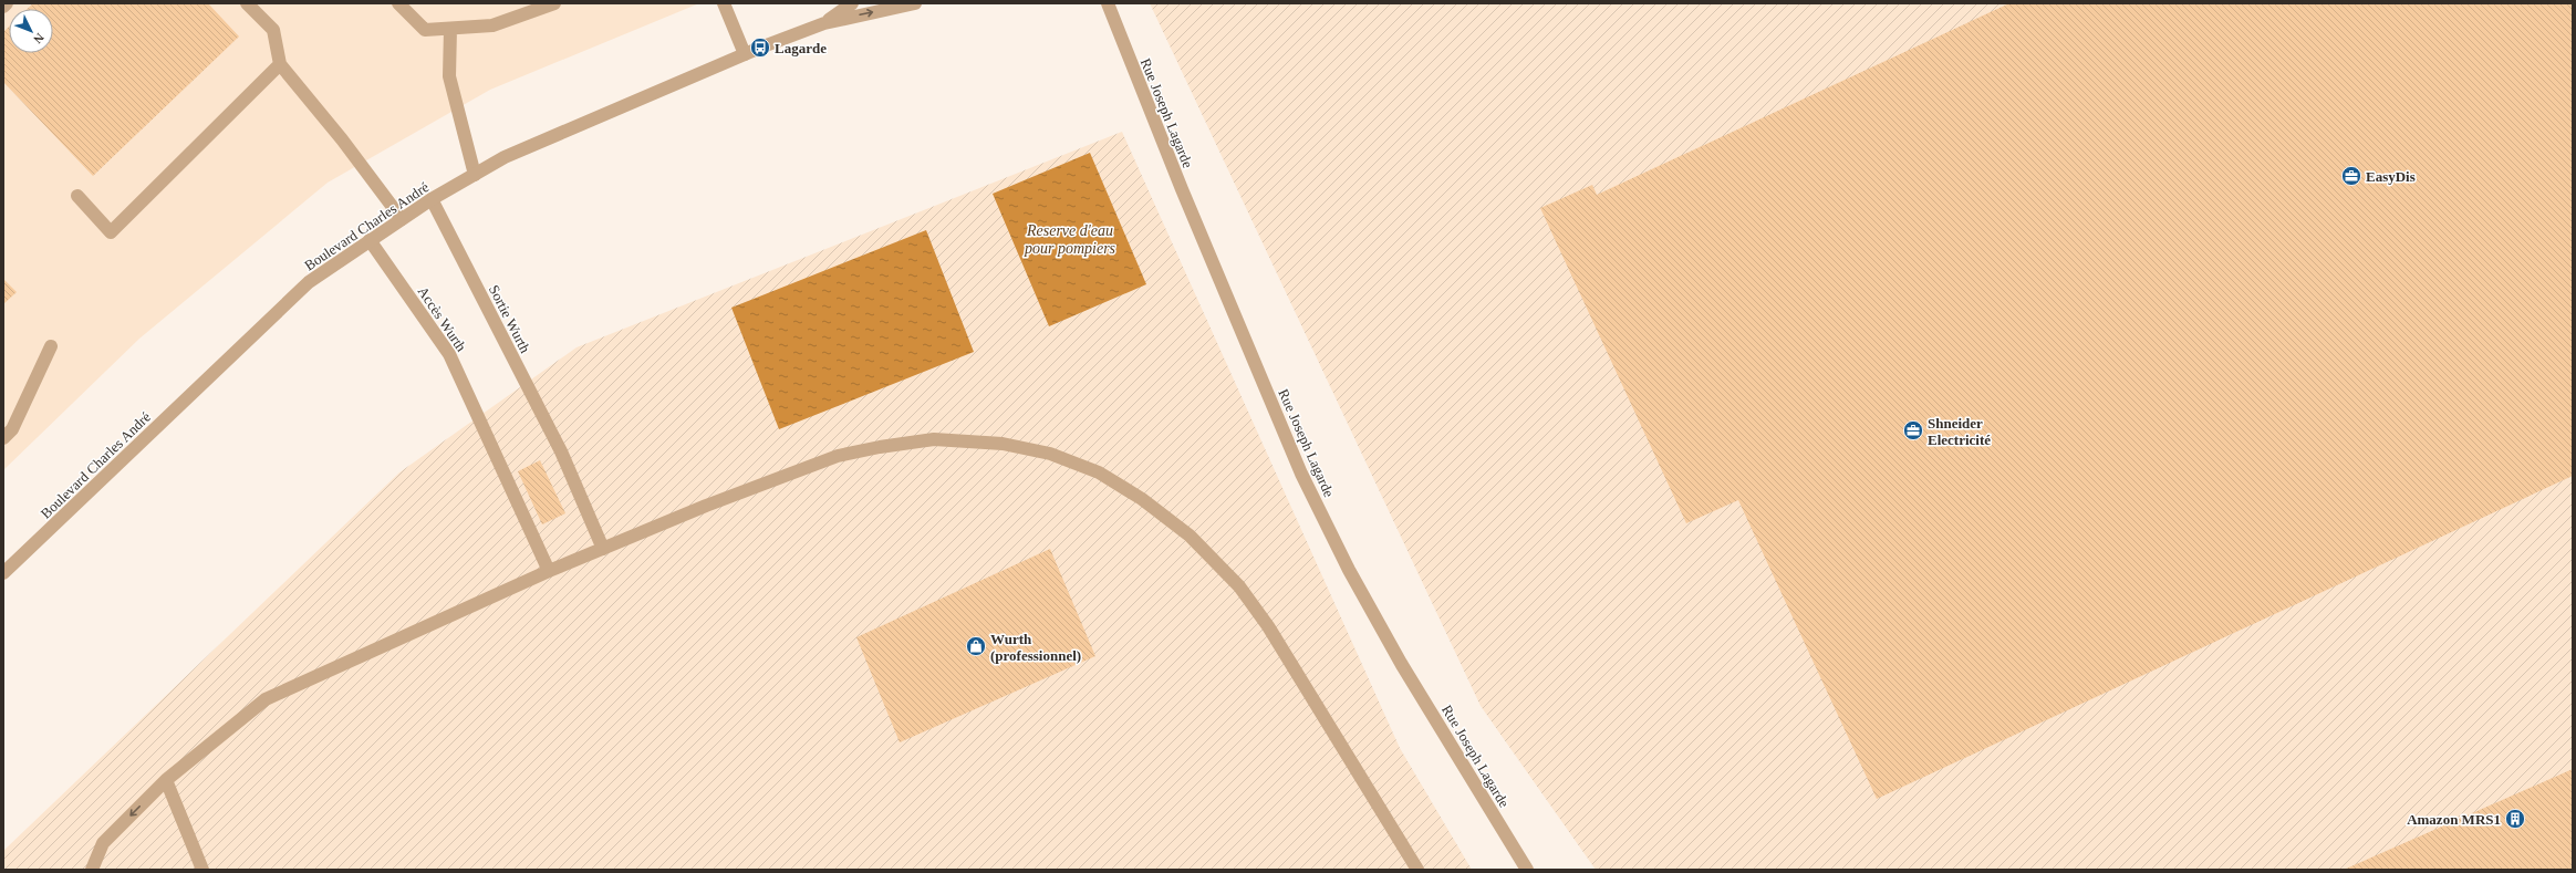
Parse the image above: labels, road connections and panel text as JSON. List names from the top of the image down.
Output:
{
  "streets": {
    "street": [
      "Rue Joseph Lagarde",
      "Boulevard Charles André",
      "Accès Wurth",
      "Sortie Wurth"
    ]
  },
  "crossings": [
    ["Boulevard Charles André", "Accès Wurth"],
    ["Boulevard Charles André", "Sortie Wurth"]
  ],
  "water": ["Reserve d'eau pour pompiers"],
  "places": {
    "bus stop": ["Lagarde"],
    "office": ["EasyDis", "Shneider Electricité"],
    "shop": ["Wurth (professionnel)"],
    "building": ["Amazon MRS1"]
  },
  "north": "bottom right"
}
